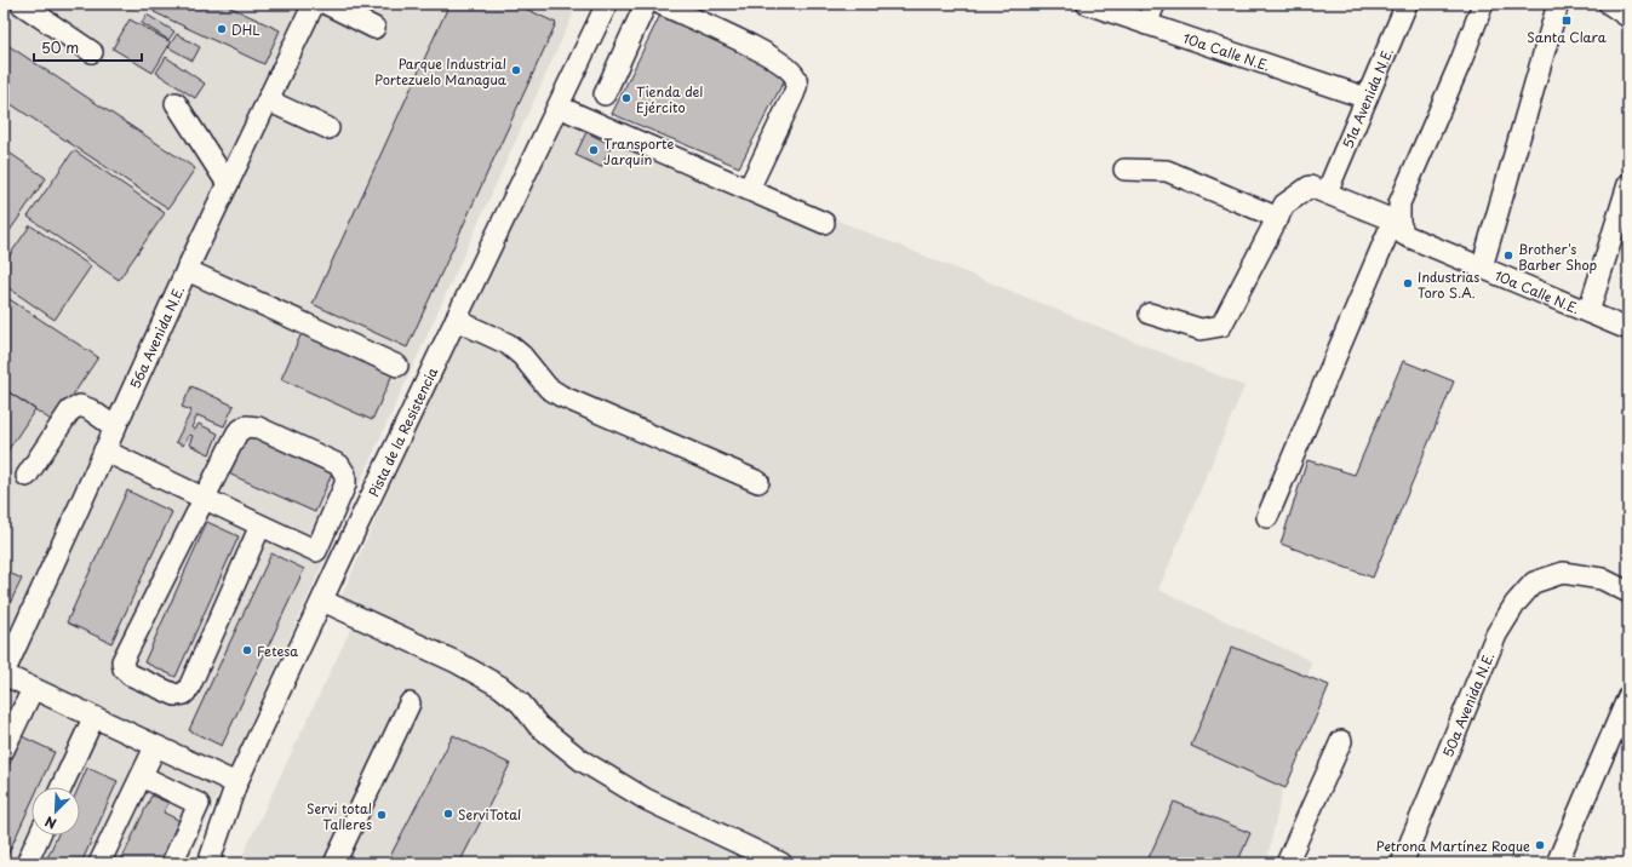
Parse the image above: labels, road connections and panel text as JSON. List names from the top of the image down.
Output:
{
  "streets": {
    "street": [
      "10a Calle N.E.",
      "51a Avenida N.E.",
      "56a Avenida N.E.",
      "Pista de la Resistencia",
      "50a Avenida N.E."
    ]
  },
  "crossings": [
    ["10a Calle N.E.", "51a Avenida N.E."]
  ],
  "places": {
    "transit": ["Santa Clara"],
    "other": [
      "DHL",
      "Parque Industrial Portezuelo Managua",
      "Tienda del Ejército",
      "Transporte Jarquín",
      "Brother's Barber Shop",
      "Industrias Toro S.A.",
      "Fetesa",
      "ServiTotal",
      "Servi total Talleres",
      "Petrona Martínez Roque"
    ]
  },
  "scale_bar": "50 m",
  "north": "bottom left"
}
